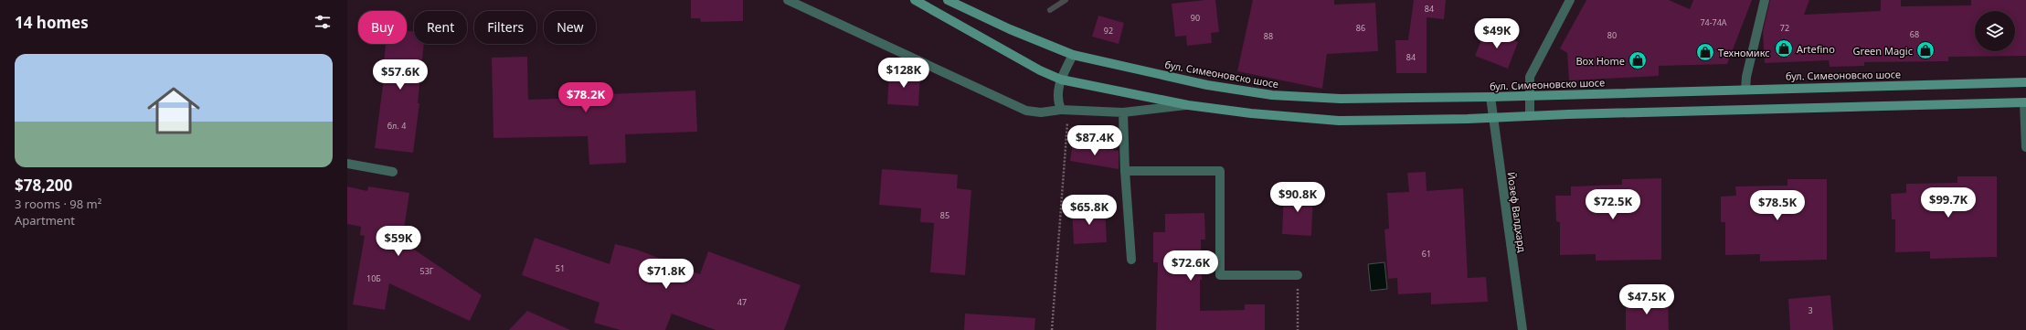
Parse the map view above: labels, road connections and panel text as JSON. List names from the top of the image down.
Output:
{
  "streets": {
    "main road": ["бул. Симеоновско шосе"],
    "street": ["Йозеф Валдхард"]
  },
  "crossings": [
    ["бул. Симеоновско шосе", "Йозеф Валдхард"]
  ],
  "places": {
    "shop": [
      "Artefino",
      "Green Magic",
      "Техномикс",
      "Box Home"
    ]
  },
  "house_numbers": [
    "84",
    "90",
    "74-74А",
    "86",
    "72",
    "92",
    "68",
    "80",
    "88",
    "84",
    "бл. 4",
    "85",
    "61",
    "51",
    "53Г",
    "10Б",
    "47",
    "3"
  ],
  "page": {
    "heading": "14 homes",
    "chip": [
      "Buy",
      "Rent",
      "Filters",
      "New"
    ],
    "price": [
      "$49K",
      "$128K",
      "$57.6K",
      "$78.2K",
      "$87.4K",
      "$90.8K",
      "$99.7K",
      "$72.5K",
      "$78.5K",
      "$65.8K",
      "$59K",
      "$72.6K",
      "$71.8K",
      "$47.5K"
    ],
    "list": [
      {
        "name": "$78,200",
        "note": "3 rooms · 98 m² · Apartment"
      }
    ]
  }
}
